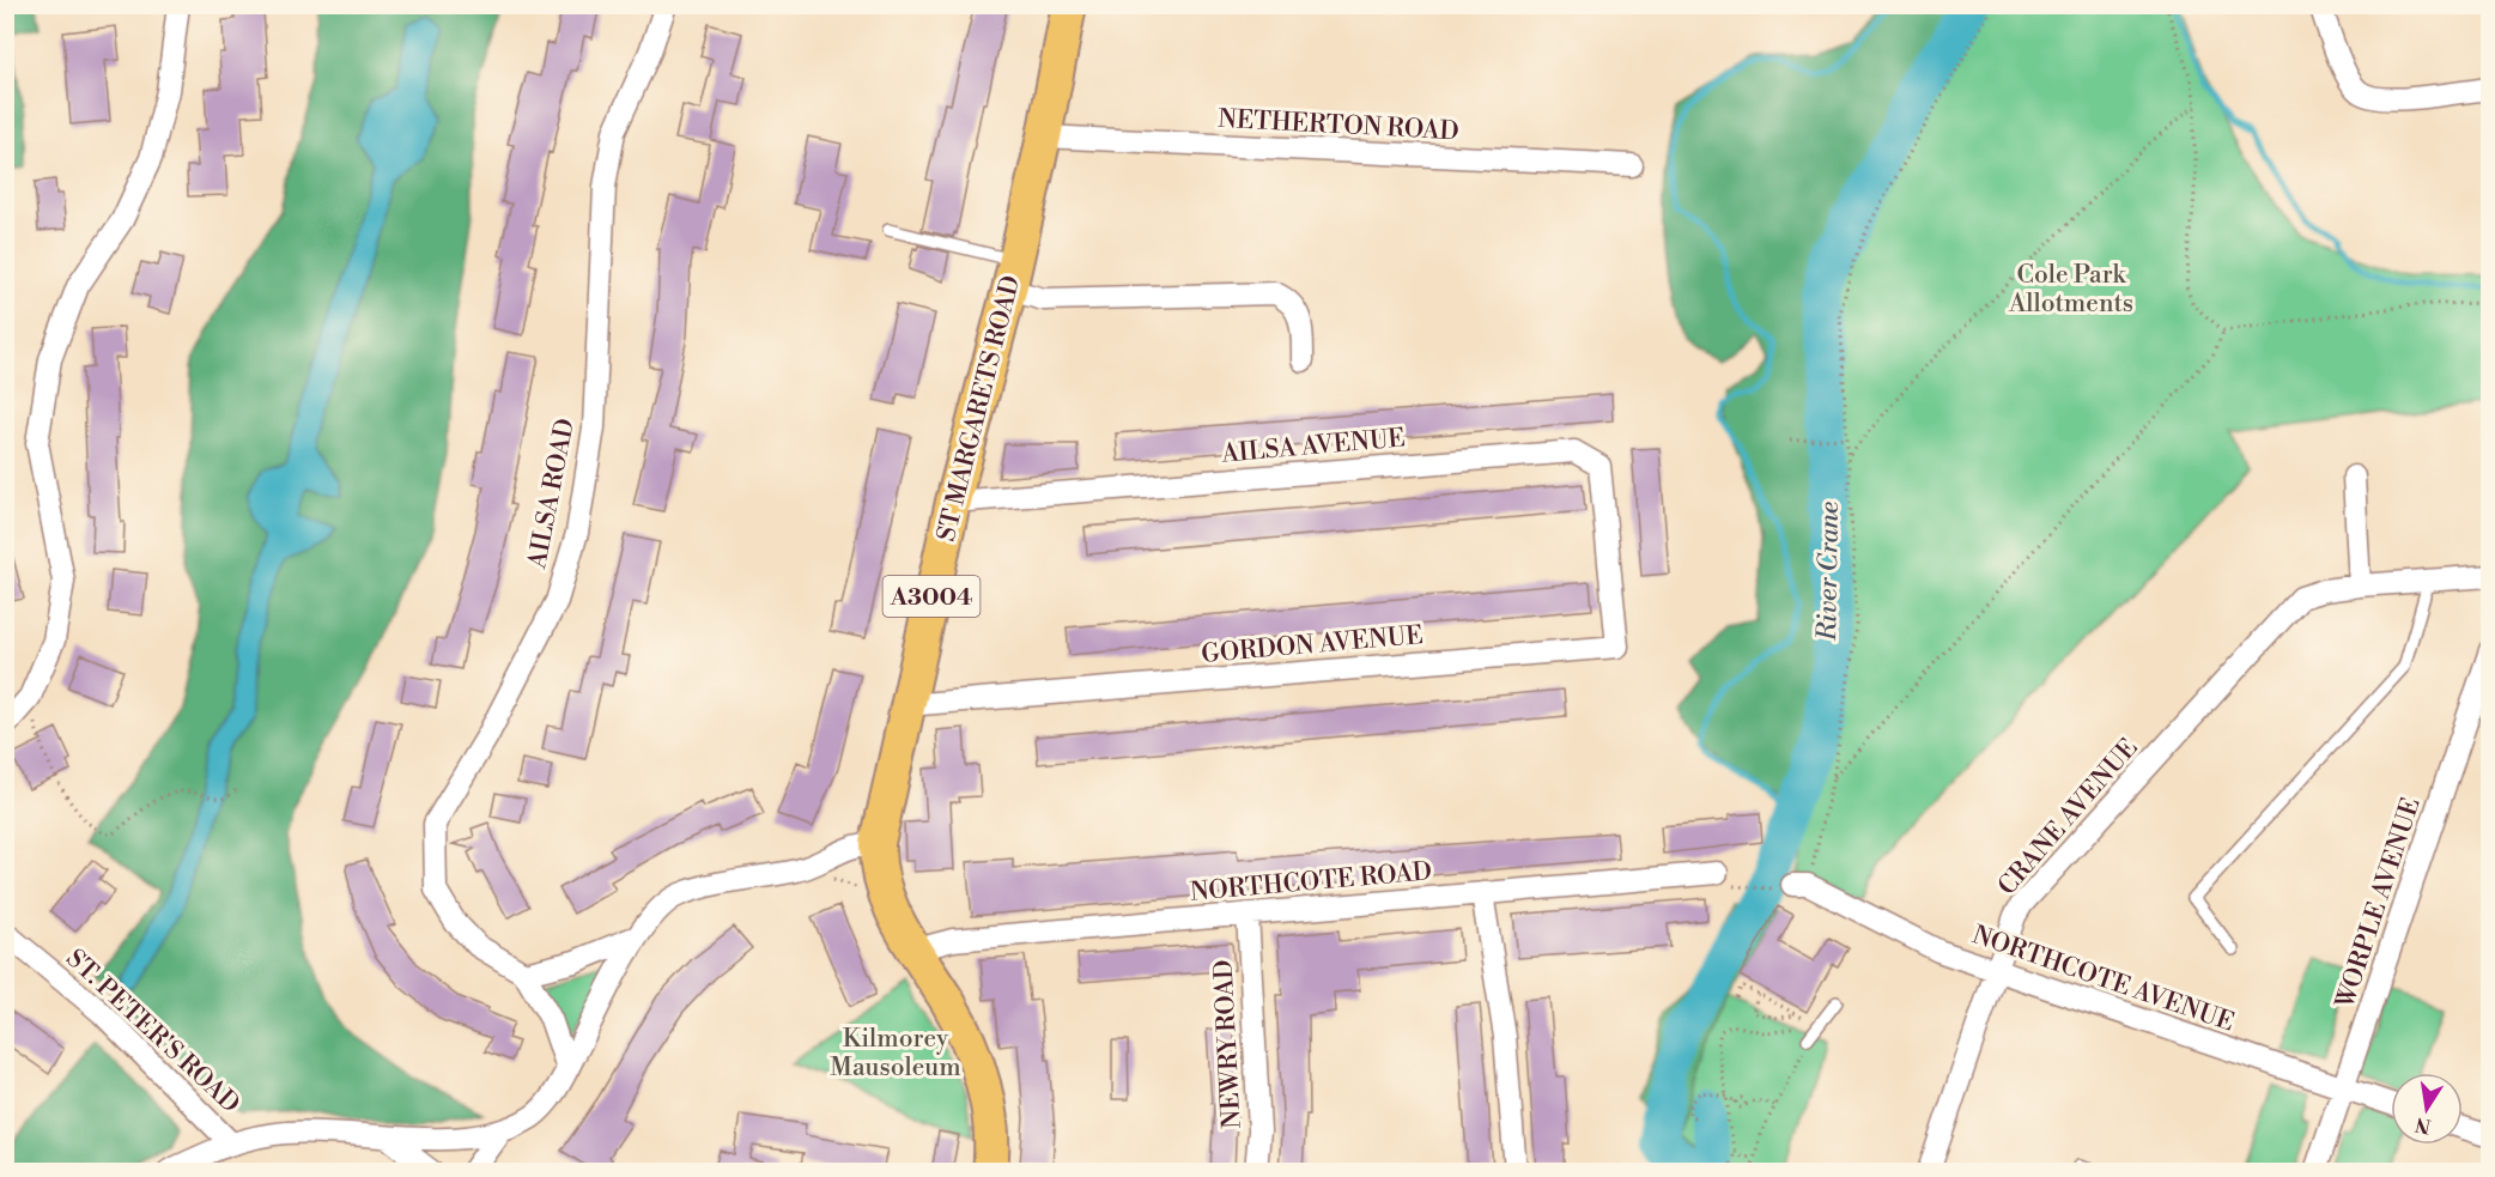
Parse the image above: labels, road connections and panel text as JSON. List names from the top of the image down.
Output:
{
  "streets": {
    "main road": ["ST MARGARETS ROAD", "A3004"],
    "street": [
      "NETHERTON ROAD",
      "AILSA AVENUE",
      "AILSA ROAD",
      "GORDON AVENUE",
      "CRANE AVENUE",
      "NORTHCOTE ROAD",
      "WORPLE AVENUE",
      "NORTHCOTE AVENUE",
      "ST. PETER'S ROAD",
      "NEWRY ROAD"
    ]
  },
  "crossings": [
    ["NETHERTON ROAD", "ST MARGARETS ROAD"],
    ["ST MARGARETS ROAD", "AILSA AVENUE"],
    ["ST MARGARETS ROAD", "GORDON AVENUE"],
    ["ST MARGARETS ROAD", "NORTHCOTE ROAD"],
    ["AILSA AVENUE", "GORDON AVENUE"],
    ["CRANE AVENUE", "NORTHCOTE AVENUE"],
    ["NORTHCOTE ROAD", "NEWRY ROAD"],
    ["WORPLE AVENUE", "NORTHCOTE AVENUE"]
  ],
  "water": ["River Crane"],
  "parks": ["Cole Park Allotments", "Kilmorey Mausoleum"],
  "north": "bottom"
}
